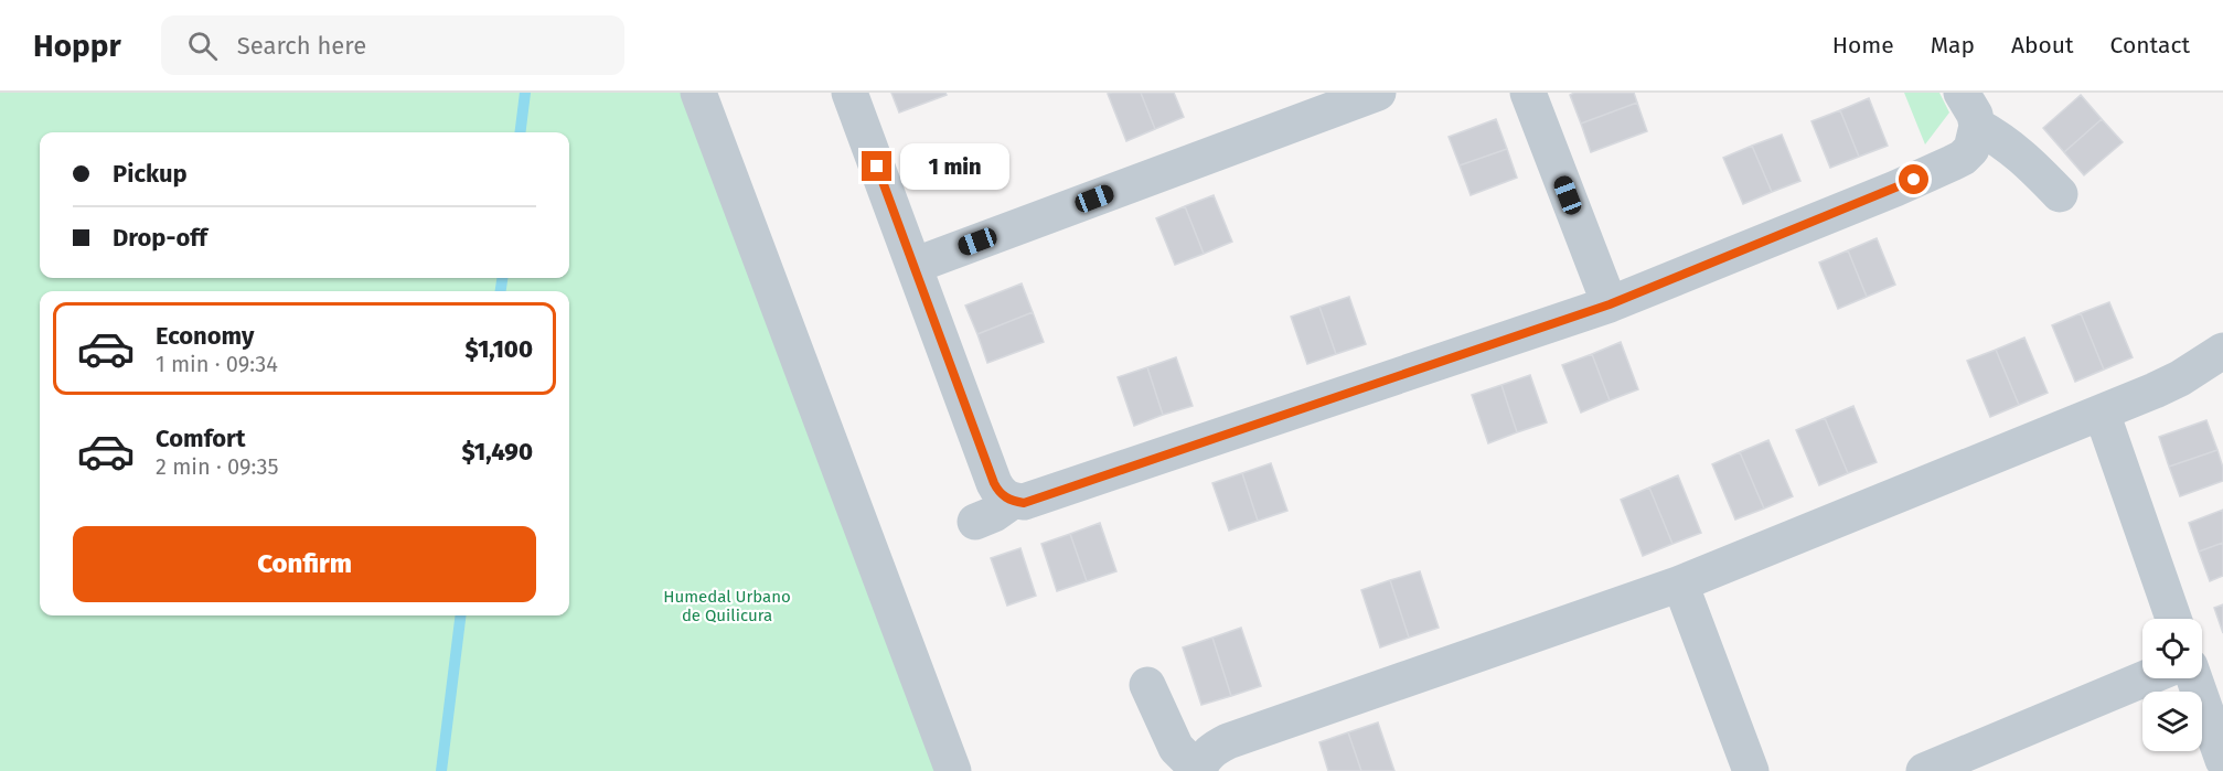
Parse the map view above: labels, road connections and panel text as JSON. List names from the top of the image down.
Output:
{
  "parks": ["Humedal Urbano de Quilicura"],
  "page": {
    "header": "Hoppr",
    "search": "Search here",
    "nav": [
      "Home",
      "Map",
      "About",
      "Contact"
    ],
    "banner": ["Pickup", "Drop-off"],
    "bubble": "1 min",
    "list": [
      {
        "name": "Economy",
        "note": "1 min · 09:34",
        "value": "$1,100"
      },
      {
        "name": "Comfort",
        "note": "2 min · 09:35",
        "value": "$1,490"
      }
    ],
    "buttons": "Confirm"
  }
}
